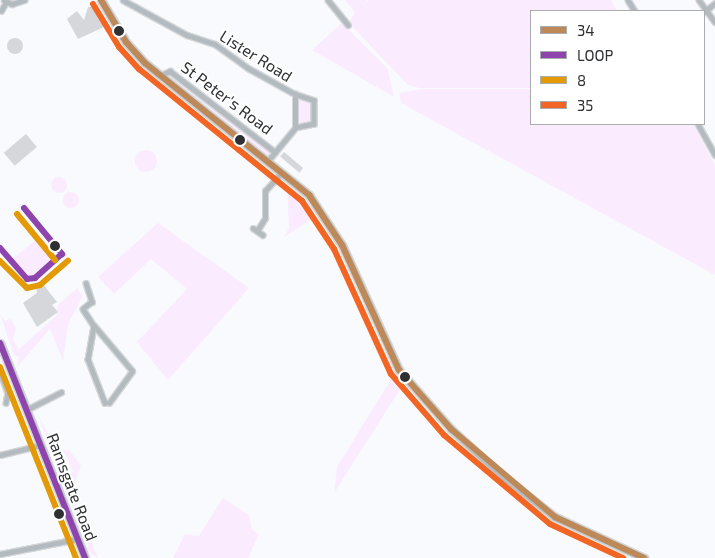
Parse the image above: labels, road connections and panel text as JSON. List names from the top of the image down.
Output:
{
  "streets": {
    "main road": ["St Peter's Road", "Ramsgate Road"],
    "street": ["Lister Road"]
  },
  "crossings": [
    ["Lister Road", "St Peter's Road"]
  ],
  "lines": [
    "transit line 34",
    "transit line 35",
    "transit line LOOP",
    "transit line 8"
  ],
  "legend": [
    "34",
    "LOOP",
    "8",
    "35"
  ]
}
